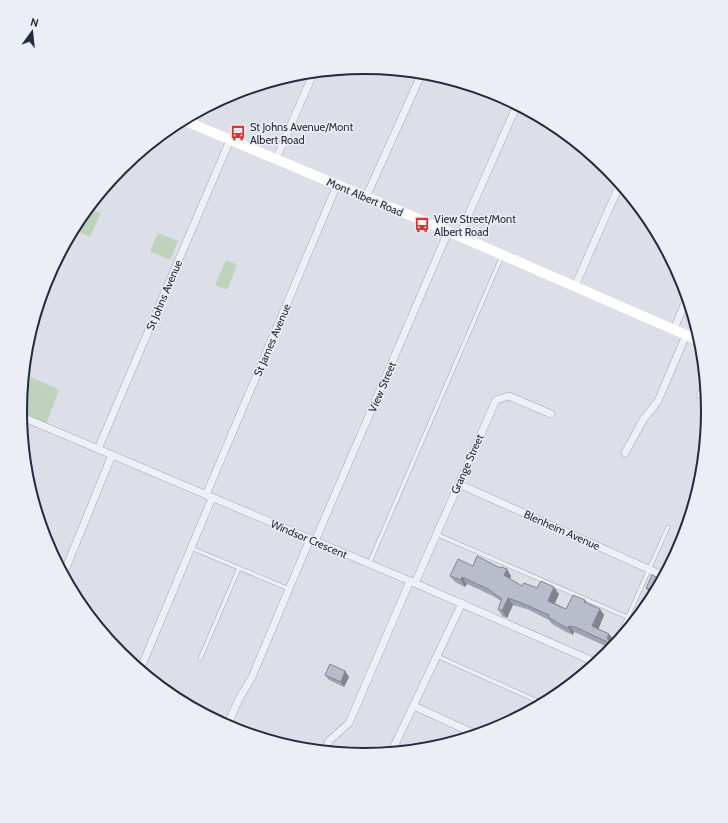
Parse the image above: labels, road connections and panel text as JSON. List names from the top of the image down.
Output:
{
  "streets": {
    "main road": ["Mont Albert Road"],
    "street": [
      "St Johns Avenue",
      "St James Avenue",
      "View Street",
      "Grange Street",
      "Blenheim Avenue",
      "Windsor Crescent"
    ]
  },
  "crossings": [
    ["Mont Albert Road", "St Johns Avenue"],
    ["Mont Albert Road", "St James Avenue"],
    ["Mont Albert Road", "View Street"],
    ["St Johns Avenue", "Windsor Crescent"],
    ["St James Avenue", "Windsor Crescent"],
    ["View Street", "Windsor Crescent"],
    ["Grange Street", "Blenheim Avenue"],
    ["Grange Street", "Windsor Crescent"]
  ],
  "places": {
    "bus stop": ["St Johns Avenue/Mont Albert Road", "View Street/Mont Albert Road"]
  },
  "north": "top"
}
